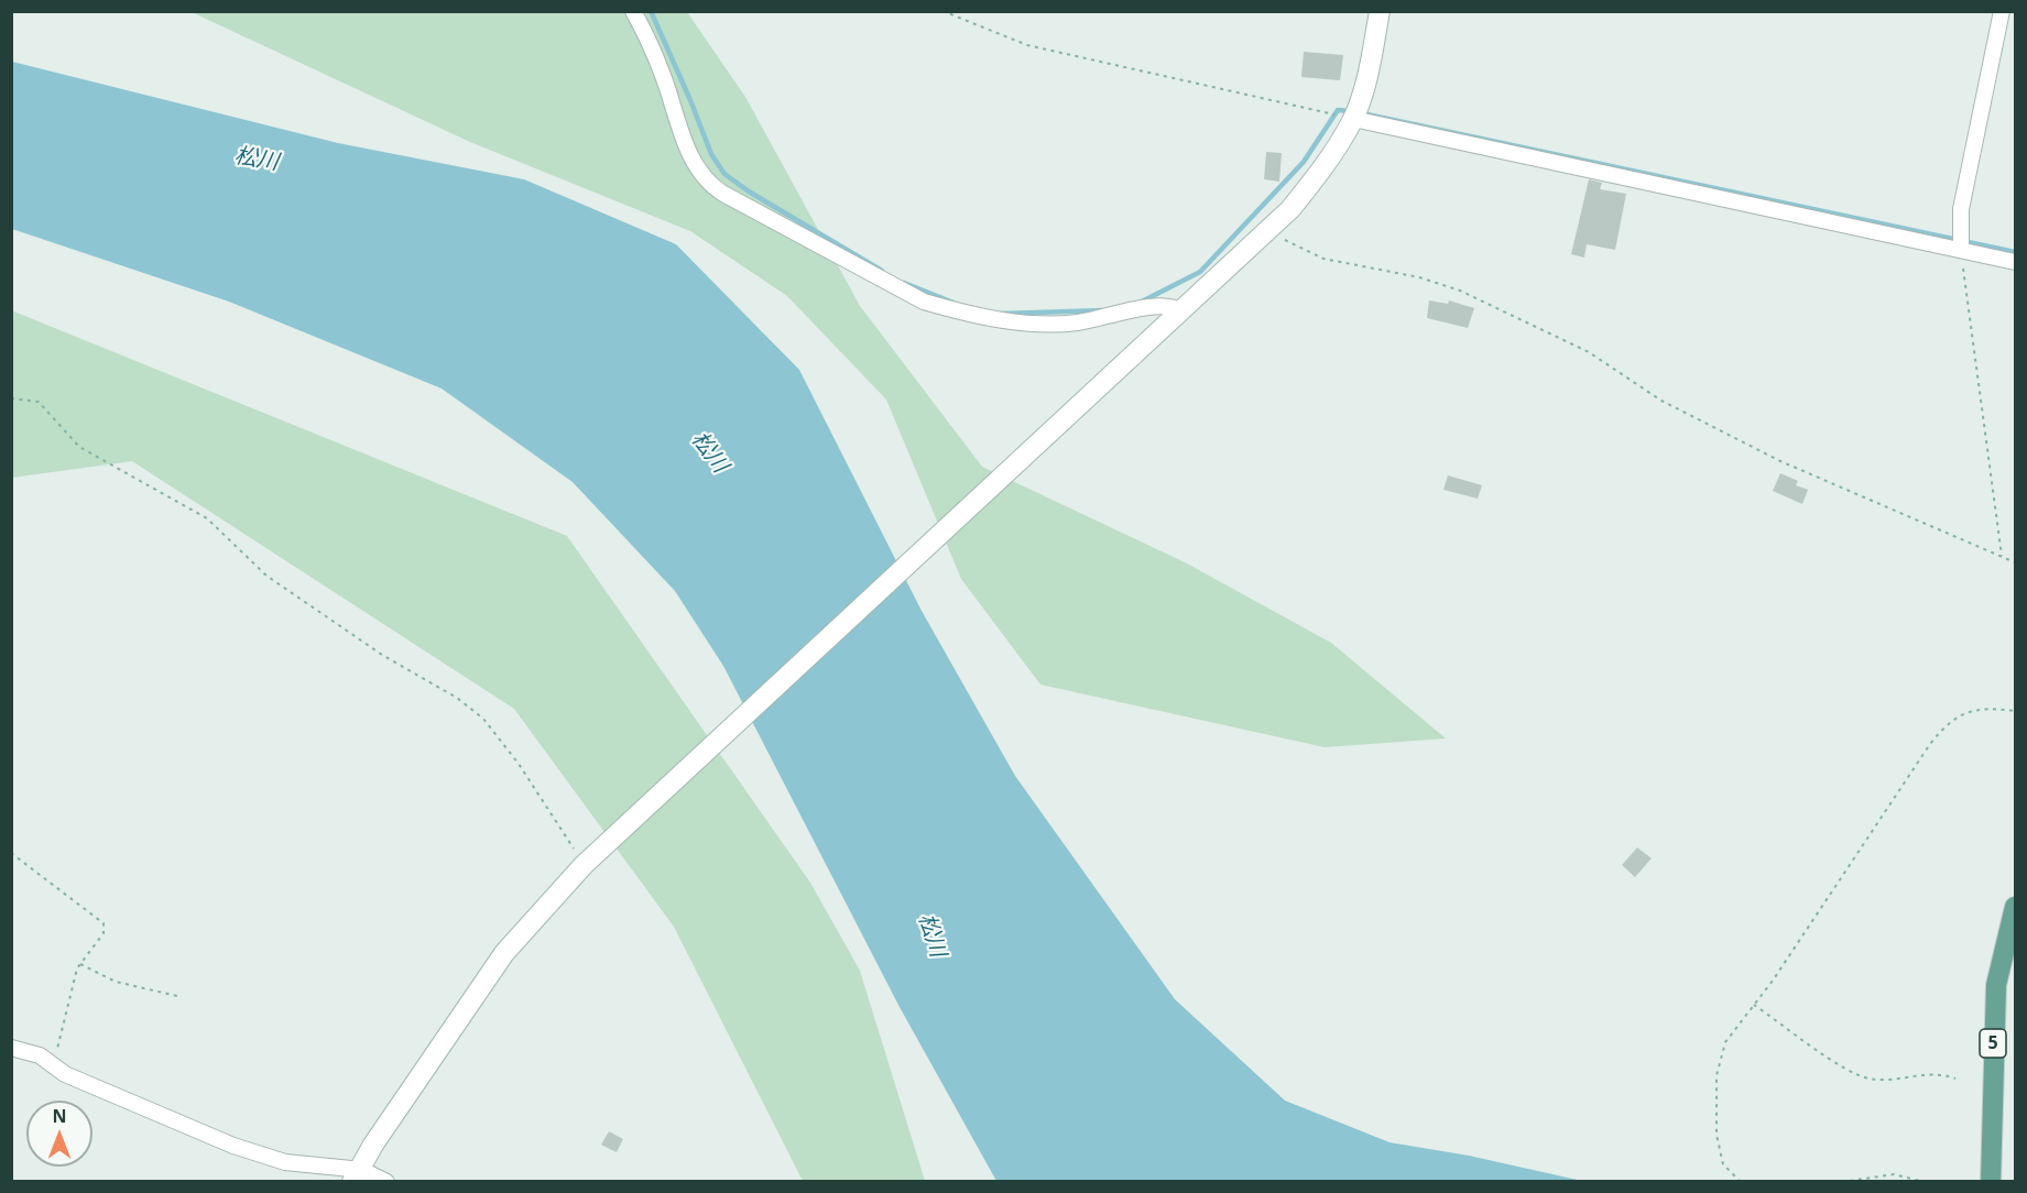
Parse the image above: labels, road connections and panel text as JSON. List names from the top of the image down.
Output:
{
  "streets": {
    "main road": ["5"]
  },
  "water": ["松川"],
  "north": "top"
}
